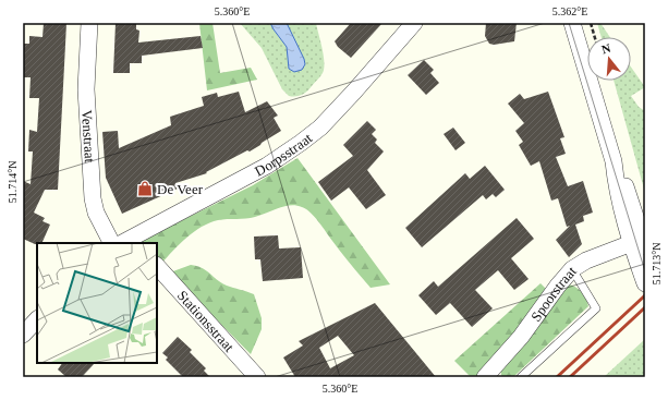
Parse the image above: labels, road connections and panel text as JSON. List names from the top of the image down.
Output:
{
  "streets": {
    "street": [
      "Venstraat",
      "Dorpsstraat",
      "Spoorstraat",
      "Stationsstraat"
    ]
  },
  "places": {
    "shop": ["De Veer"]
  },
  "north": "top",
  "coordinates": [
    "5.360°E",
    "5.362°E",
    "51.714°N",
    "51.713°N"
  ]
}
